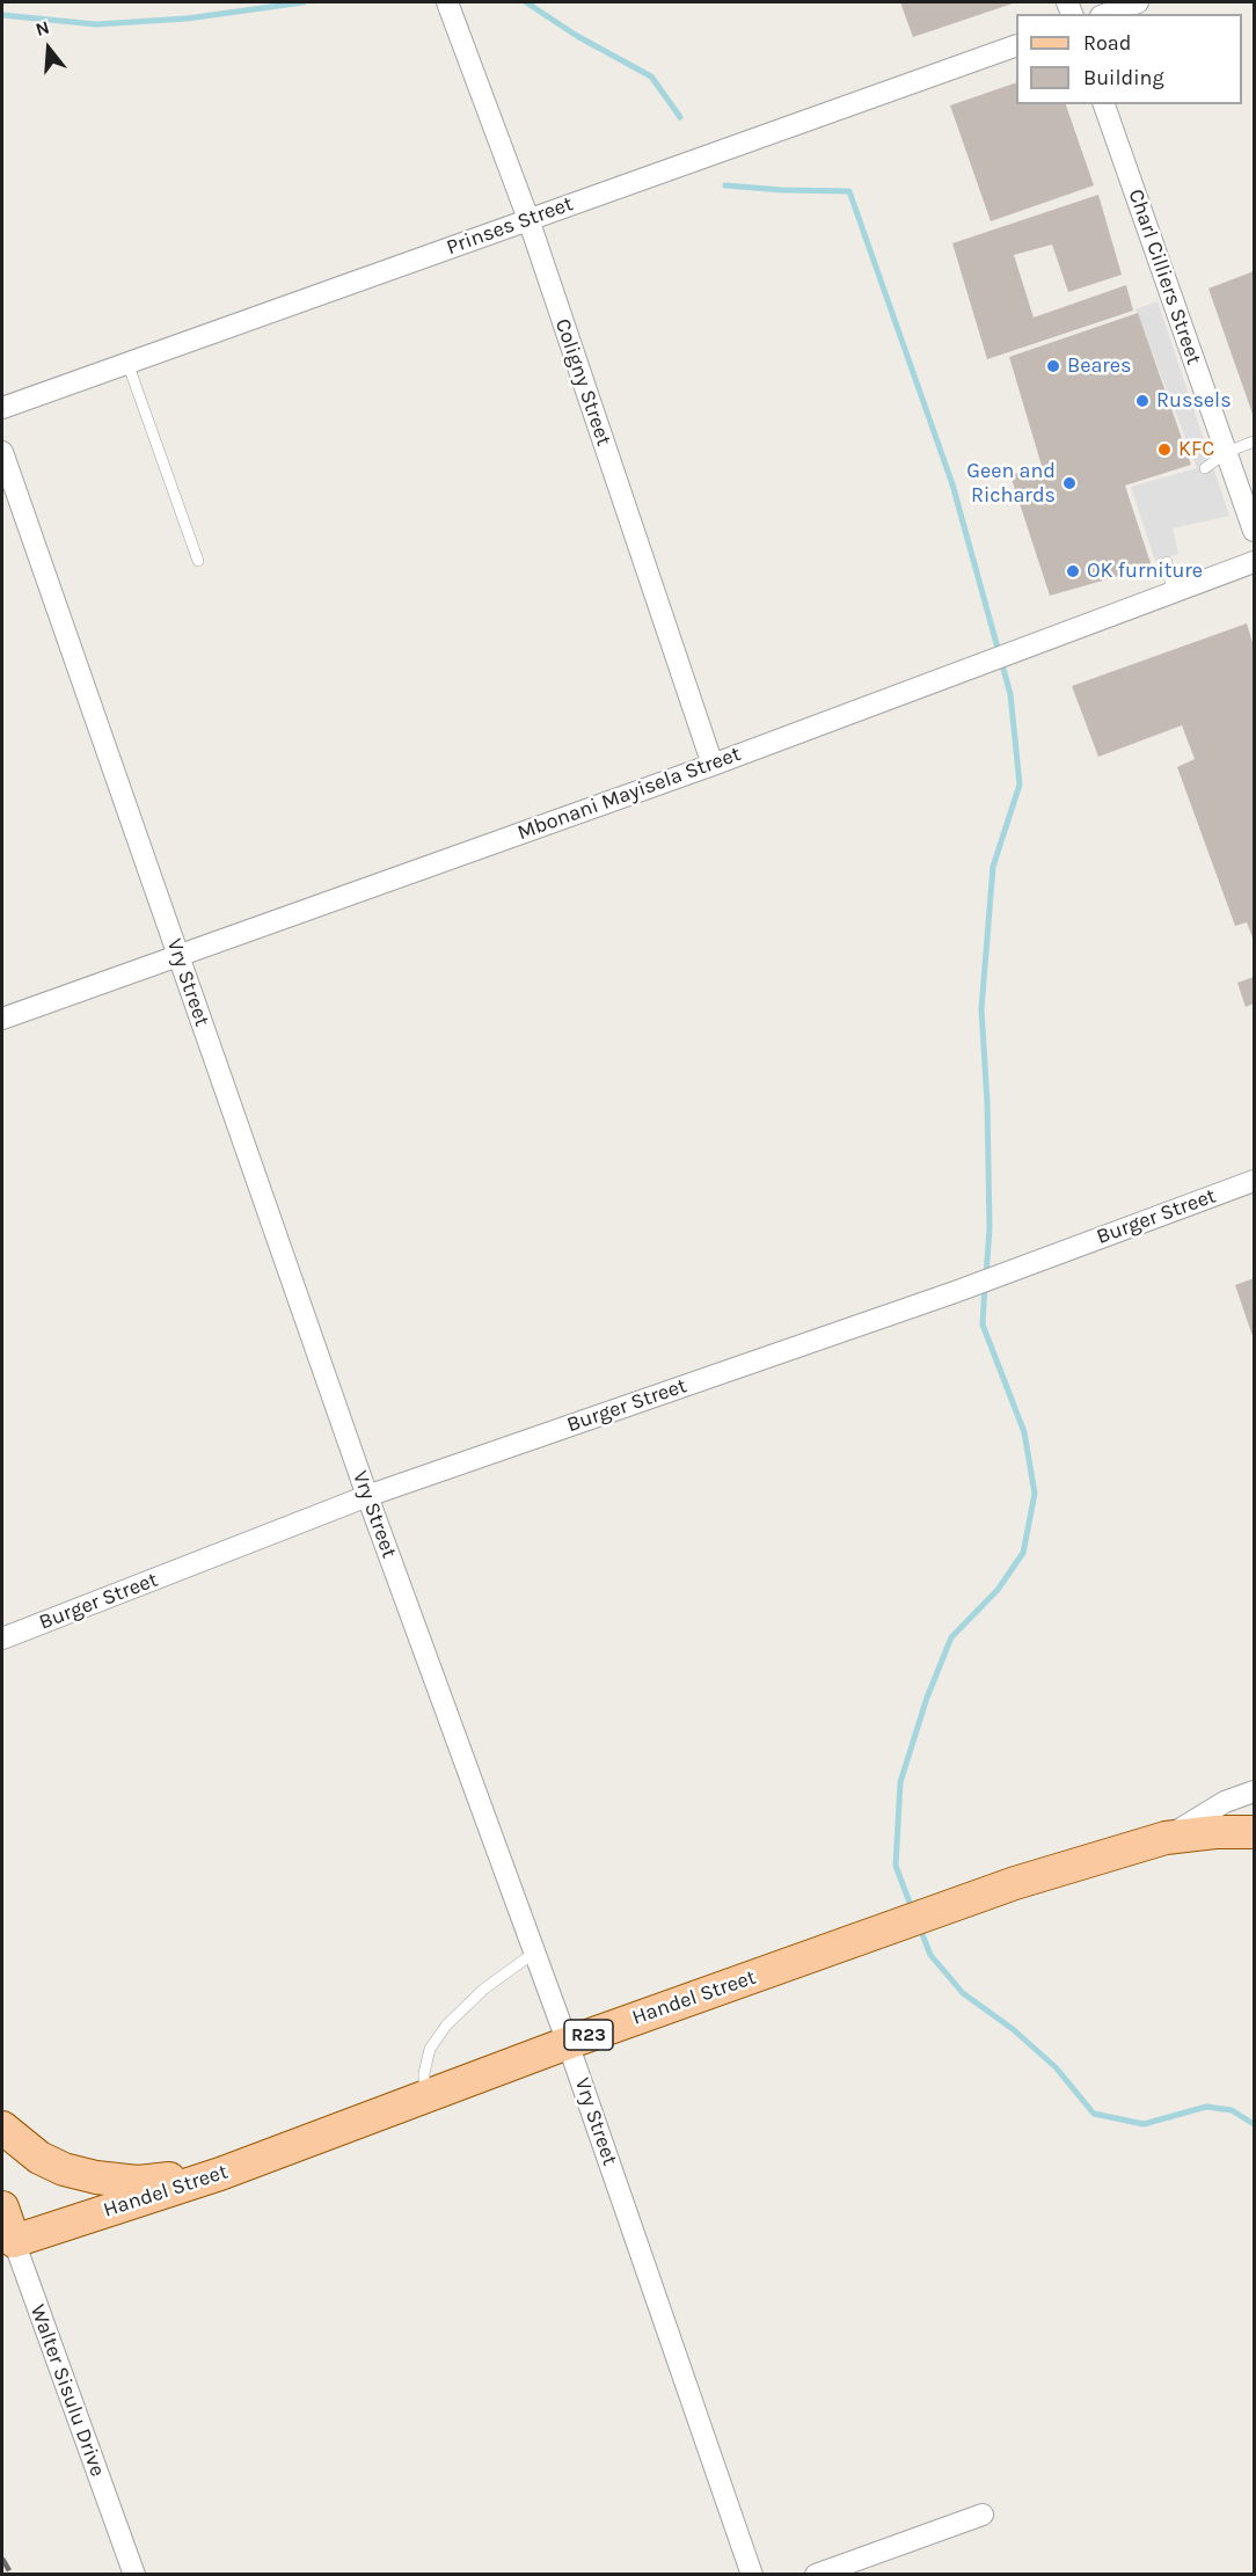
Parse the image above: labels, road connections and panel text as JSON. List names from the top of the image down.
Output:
{
  "streets": {
    "main road": ["Handel Street", "R23", "Walter Sisulu Drive"],
    "street": [
      "Prinses Street",
      "Charl Cilliers Street",
      "Coligny Street",
      "Mbonani Mayisela Street",
      "Vry Street",
      "Burger Street"
    ]
  },
  "crossings": [
    ["Prinses Street", "Coligny Street"],
    ["Coligny Street", "Mbonani Mayisela Street"],
    ["Mbonani Mayisela Street", "Vry Street"],
    ["Vry Street", "Burger Street"],
    ["Vry Street", "Handel Street"],
    ["Handel Street", "R23"],
    ["Handel Street", "Walter Sisulu Drive"]
  ],
  "places": [
    "Beares",
    "Russels",
    "KFC",
    "Geen and Richards",
    "OK furniture"
  ],
  "legend": ["Road", "Building"],
  "north": "top"
}
